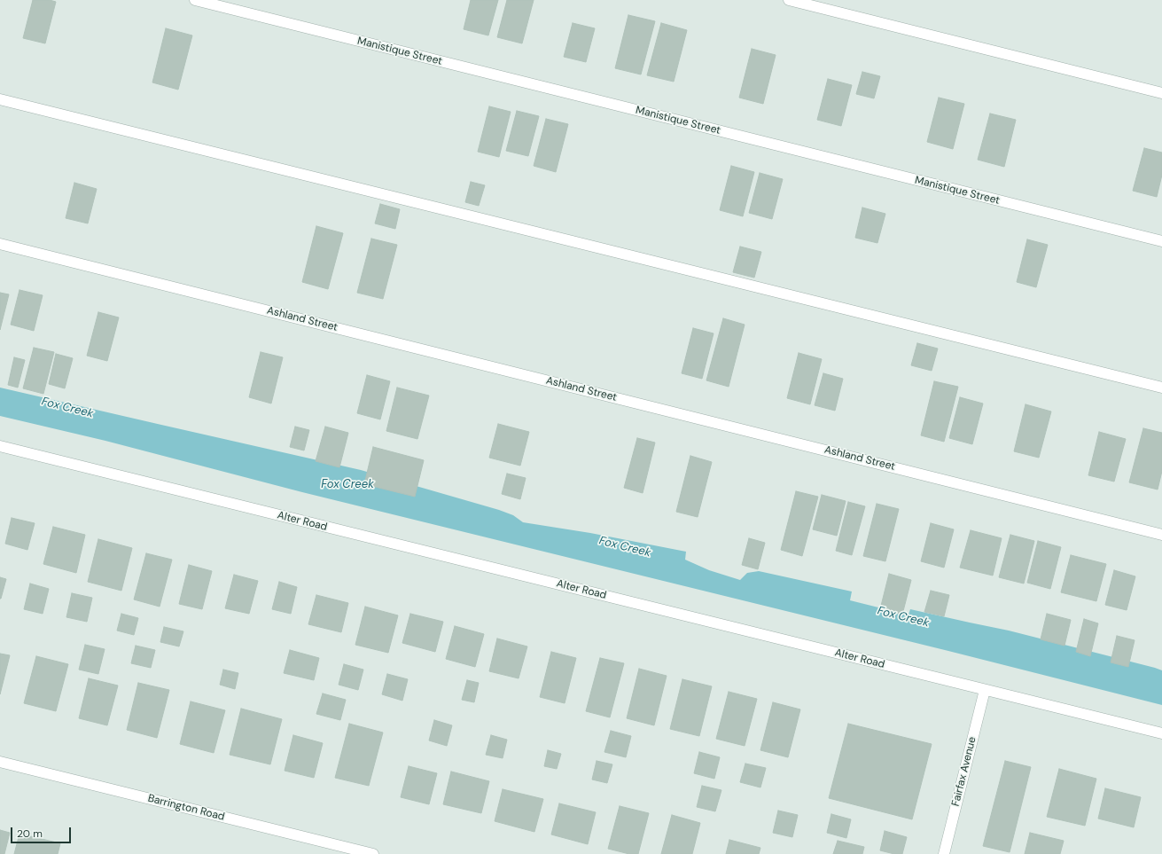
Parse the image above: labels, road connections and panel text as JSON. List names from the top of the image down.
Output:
{
  "streets": {
    "street": [
      "Manistique Street",
      "Ashland Street",
      "Alter Road",
      "Fairfax Avenue",
      "Barrington Road"
    ]
  },
  "crossings": [
    ["Alter Road", "Fairfax Avenue"]
  ],
  "water": ["Fox Creek"],
  "scale_bar": "20 m"
}
